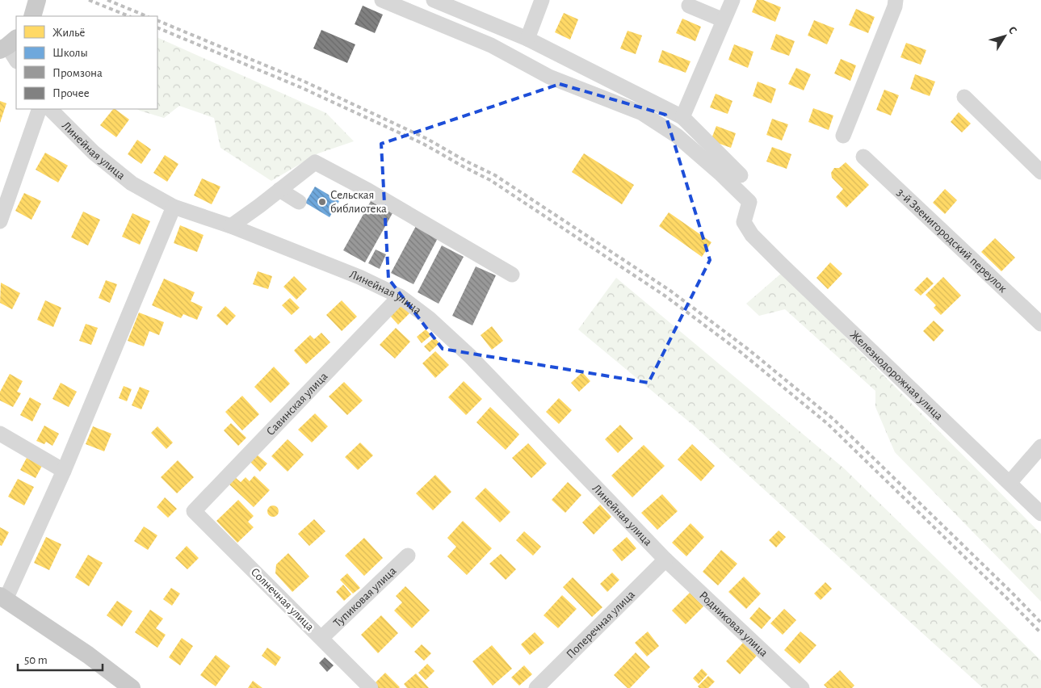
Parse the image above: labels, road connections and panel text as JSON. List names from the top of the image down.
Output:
{
  "streets": {
    "street": [
      "Линейная улица",
      "3-й Звенигородский переулок",
      "Железнодорожная улица",
      "Савинская улица",
      "Тупиковая улица",
      "Солнечная улица",
      "Поперечная улица",
      "Родниковая улица"
    ]
  },
  "crossings": [
    ["Линейная улица", "Савинская улица"],
    ["Линейная улица", "Поперечная улица"],
    ["Линейная улица", "Родниковая улица"],
    ["Савинская улица", "Солнечная улица"],
    ["Тупиковая улица", "Солнечная улица"],
    ["Поперечная улица", "Родниковая улица"]
  ],
  "places": ["Сельская библиотека"],
  "legend": [
    "Жильё",
    "Школы",
    "Промзона",
    "Прочее"
  ],
  "scale_bar": "50 m",
  "north": "top right"
}
